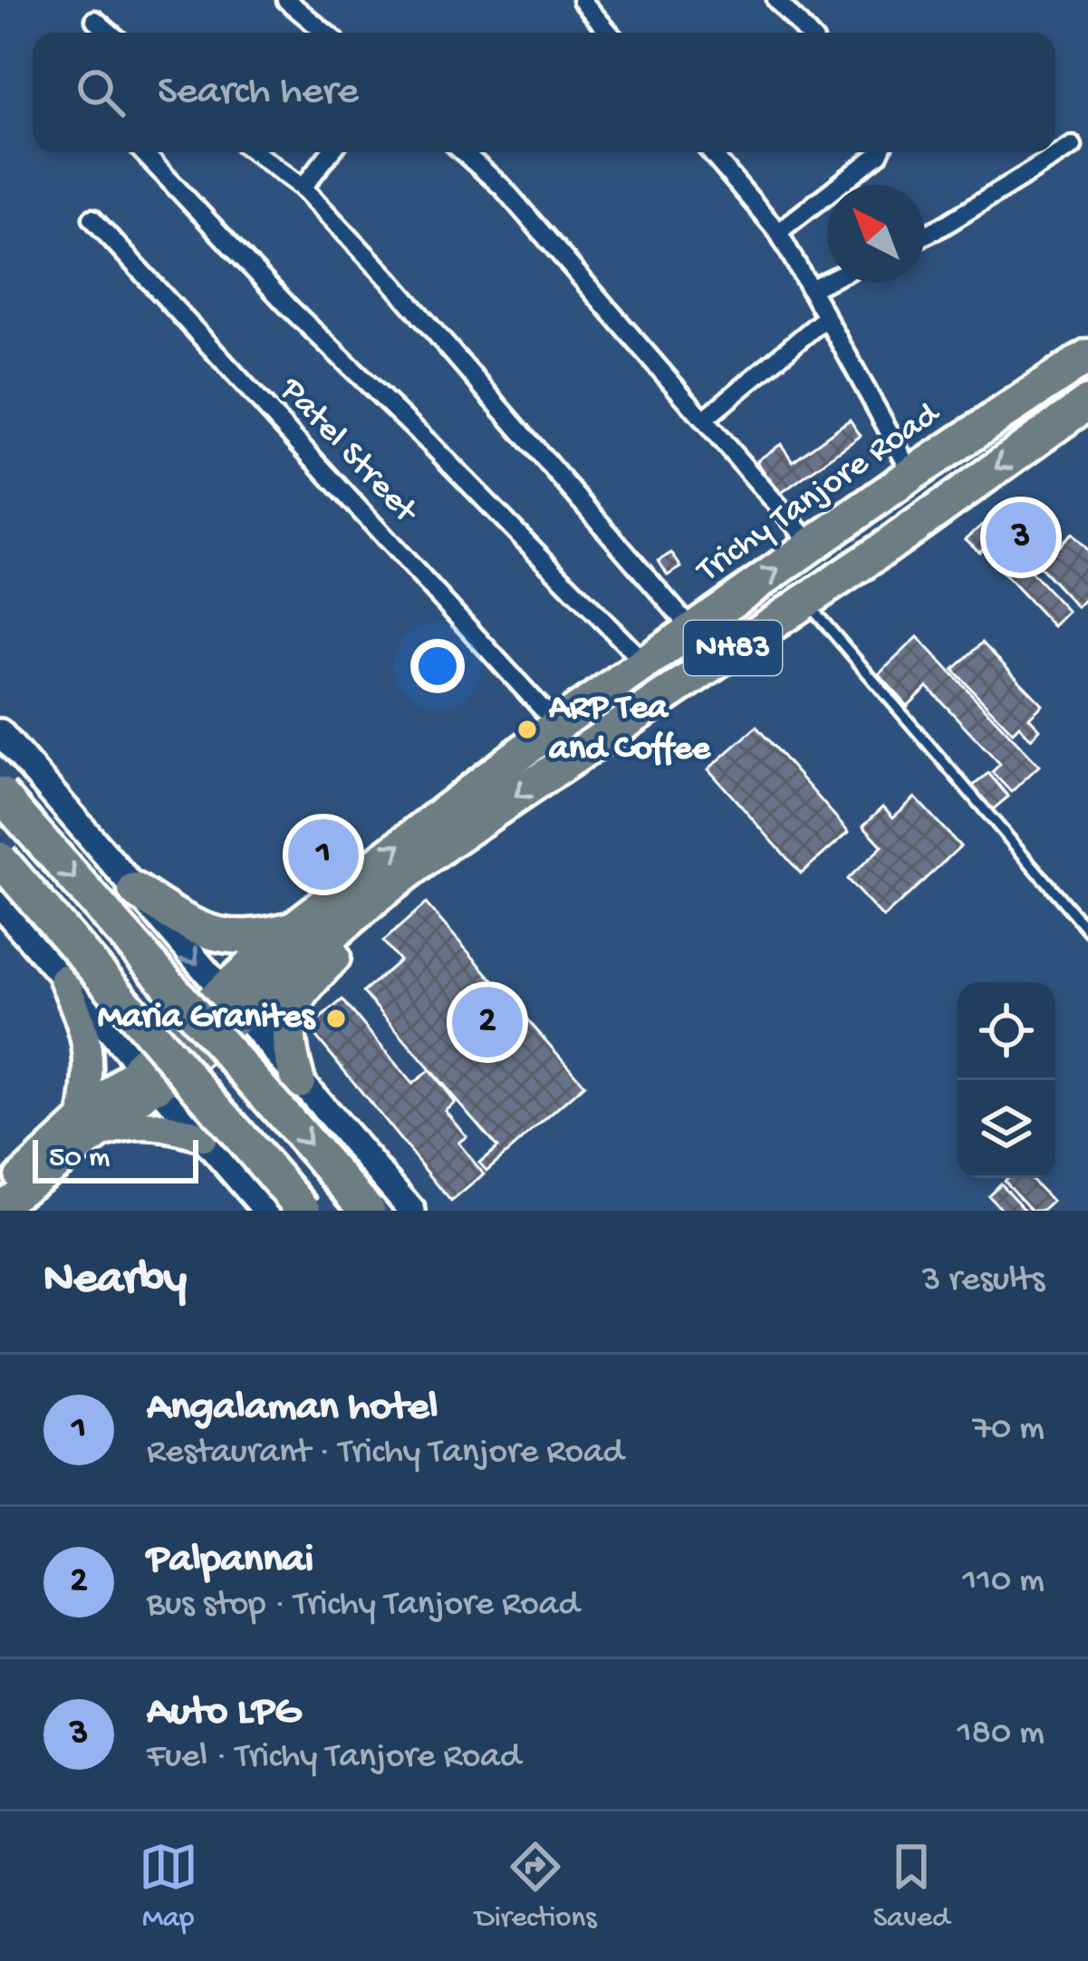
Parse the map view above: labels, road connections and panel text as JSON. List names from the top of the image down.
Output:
{
  "streets": {
    "highway": ["Trichy Tanjore Road", "NH83"],
    "street": ["Patel Street"]
  },
  "crossings": [
    ["Patel Street", "Trichy Tanjore Road"],
    ["Trichy Tanjore Road", "NH83"]
  ],
  "places": ["ARP Tea and Coffee", "Maria Granites"],
  "scale_bar": "50 m",
  "north": "top left",
  "page": {
    "search": "Search here",
    "pins": ["3", "1", "2"],
    "scale": "50 m",
    "heading": ["Nearby", "3 results"],
    "list": [
      {
        "mark": "1",
        "name": "Angalaman hotel",
        "note": "Restaurant · Trichy Tanjore Road",
        "value": "70 m"
      },
      {
        "mark": "2",
        "name": "Palpannai",
        "note": "Bus stop · Trichy Tanjore Road",
        "value": "110 m"
      },
      {
        "mark": "3",
        "name": "Auto LPG",
        "note": "Fuel · Trichy Tanjore Road",
        "value": "180 m"
      }
    ],
    "nav": ["Map", "Directions", "Saved"]
  }
}
